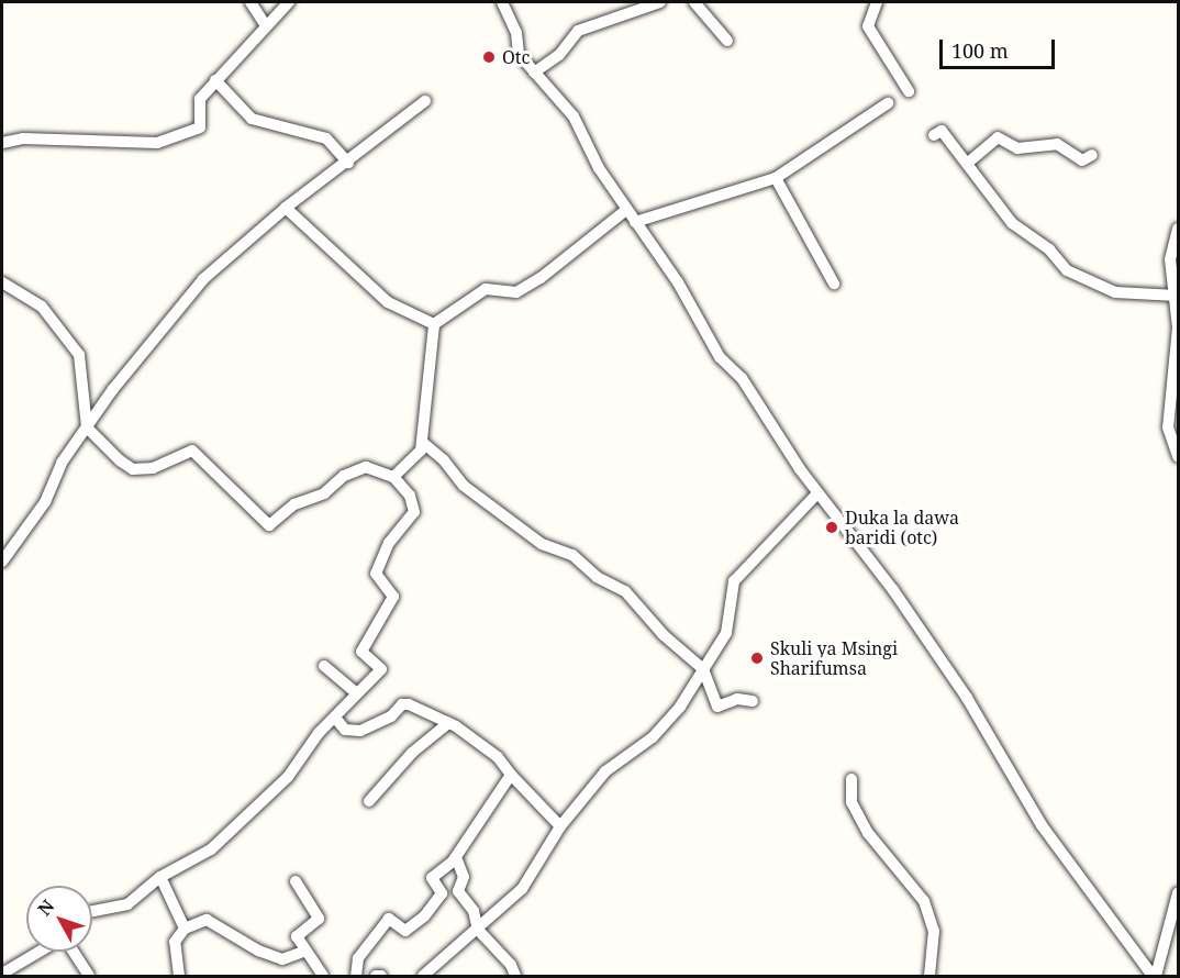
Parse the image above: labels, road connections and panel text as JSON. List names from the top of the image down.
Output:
{
  "places": ["Otc", "Duka la dawa baridi (otc)", "Skuli ya Msingi Sharifumsa"],
  "scale_bar": "100 m",
  "north": "top left"
}
